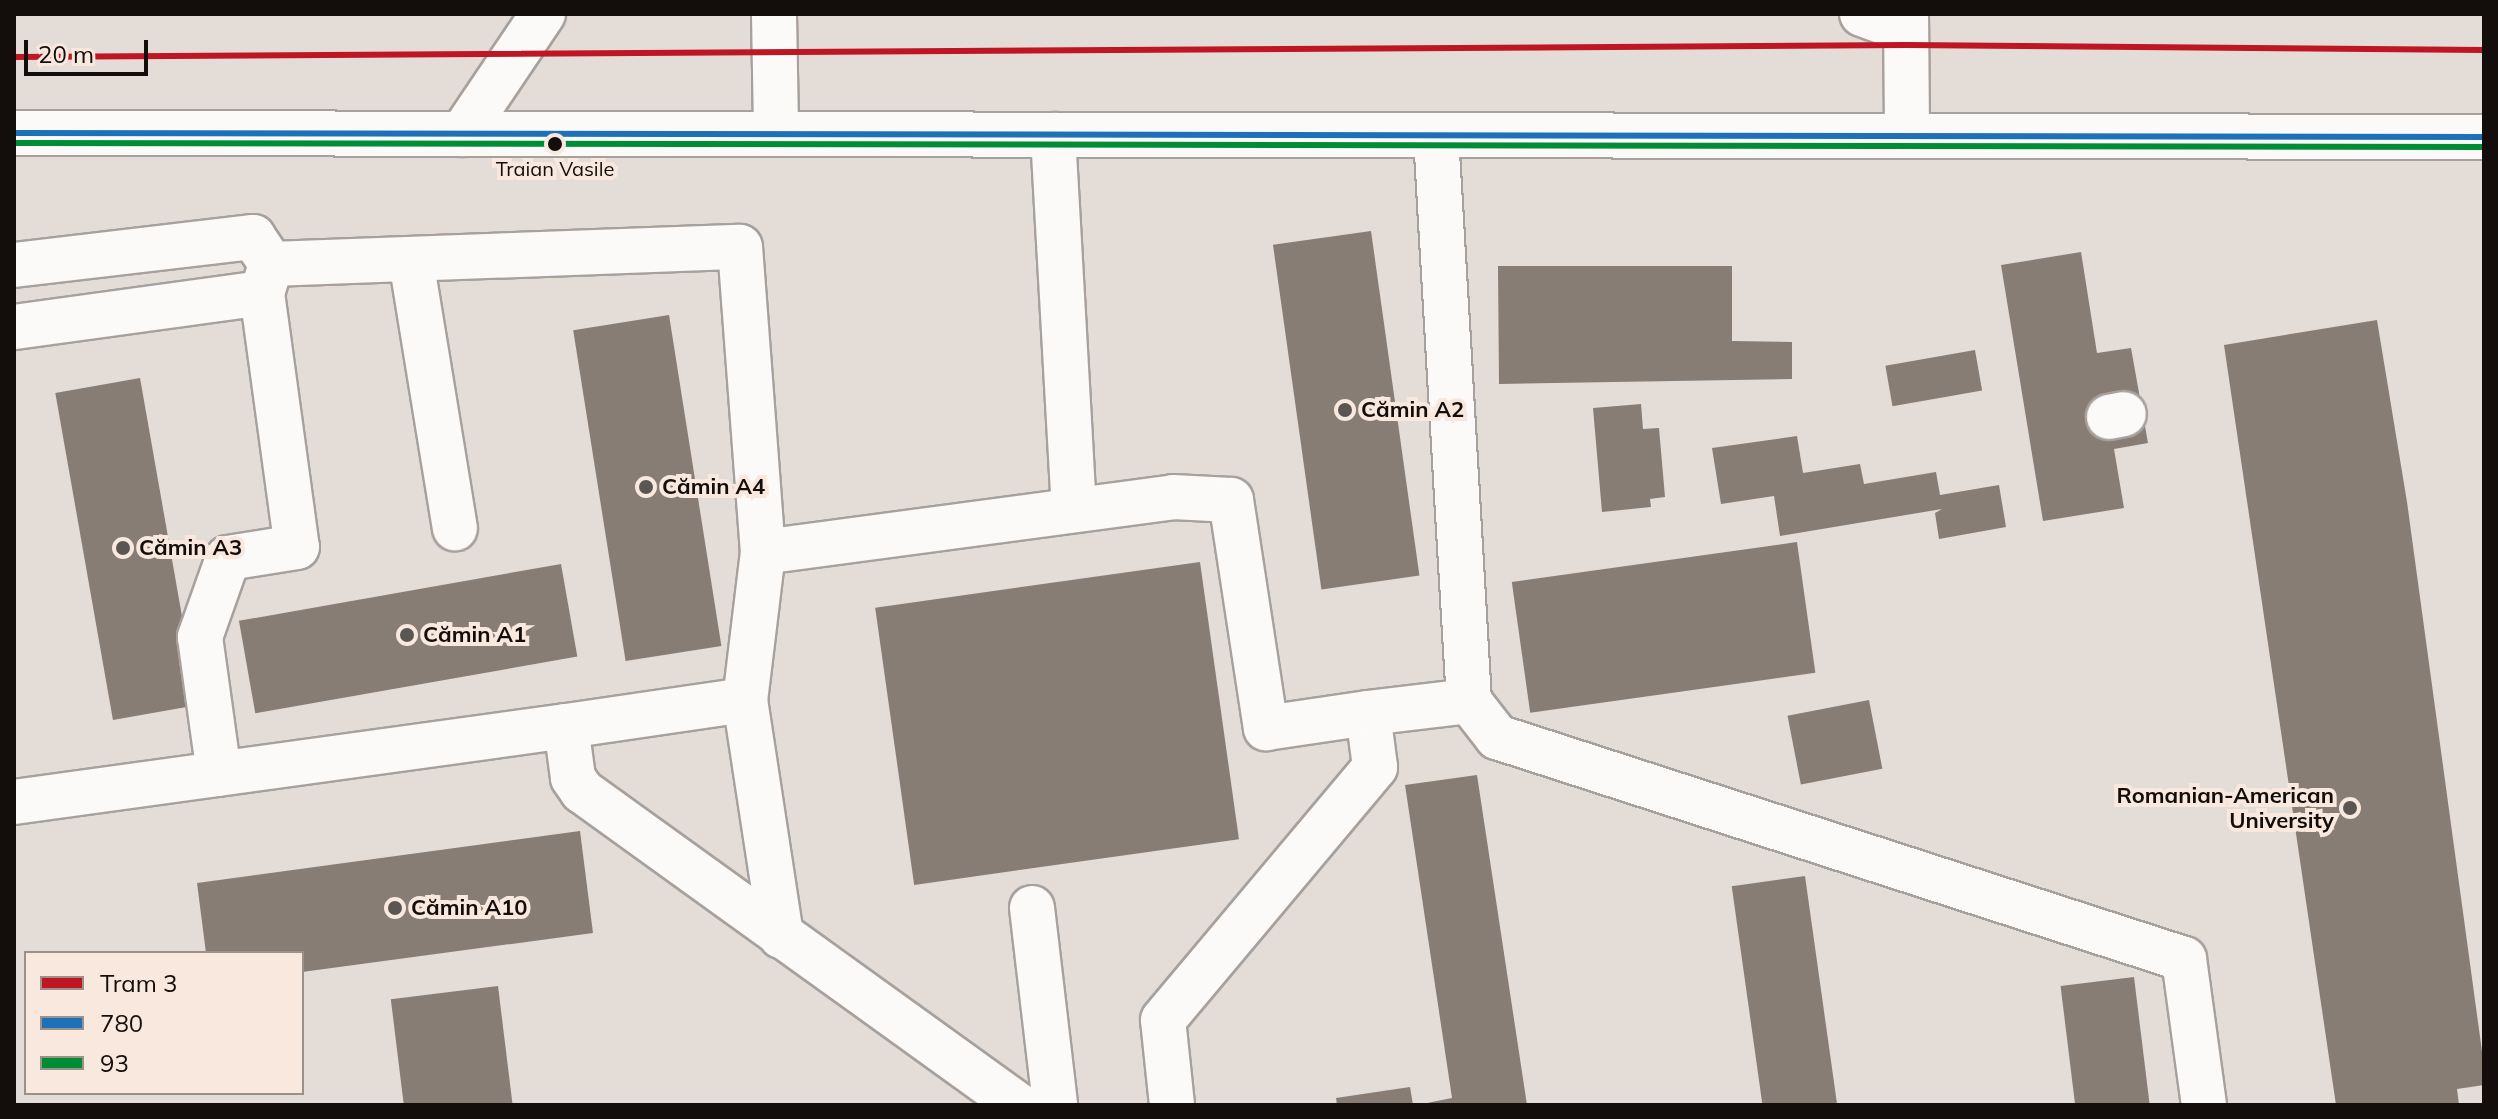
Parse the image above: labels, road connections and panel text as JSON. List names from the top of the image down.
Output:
{
  "places": [
    "Traian Vasile",
    "Cămin A2",
    "Cămin A4",
    "Cămin A3",
    "Cămin A1",
    "Romanian-American University",
    "Cămin A10"
  ],
  "lines": ["tram line 3", "transit line 780", "transit line 93"],
  "legend": ["Tram 3", "780", "93"],
  "scale_bar": "20 m"
}
